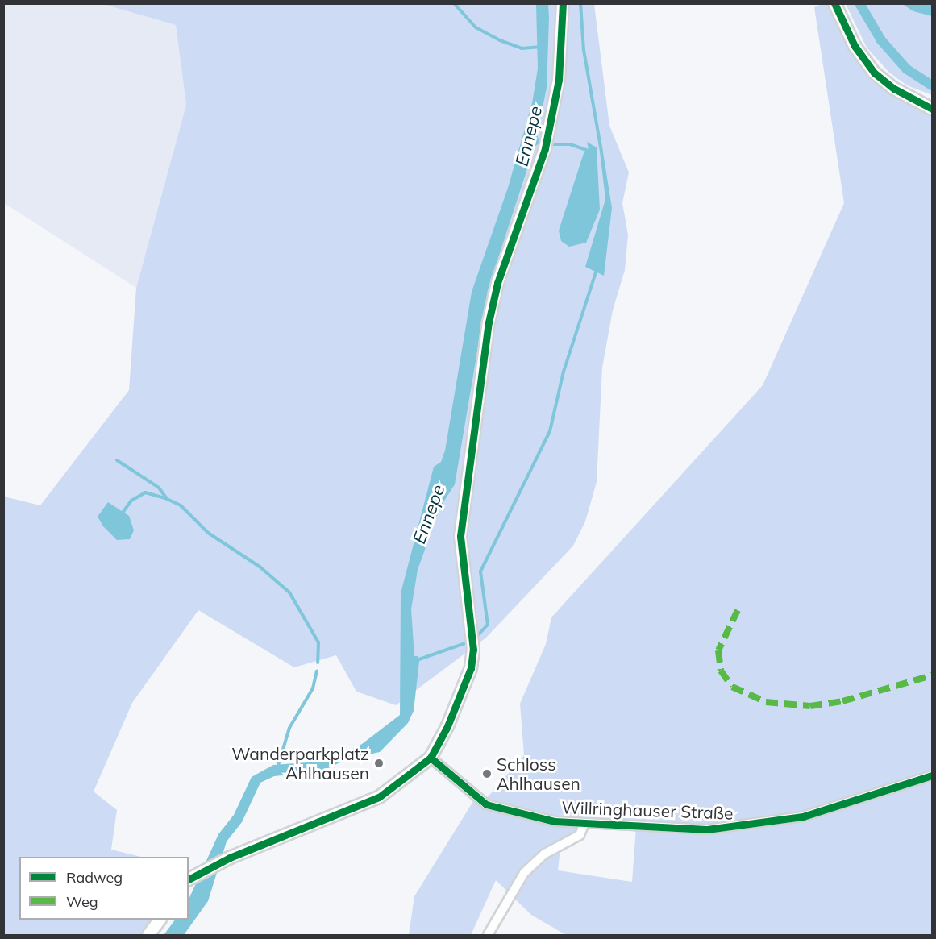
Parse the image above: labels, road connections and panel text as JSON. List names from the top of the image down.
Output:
{
  "streets": {
    "street": ["Willringhauser Straße"]
  },
  "water": ["Ennepe"],
  "places": ["Wanderparkplatz Ahlhausen", "Schloss Ahlhausen"],
  "legend": ["Radweg", "Weg"]
}
